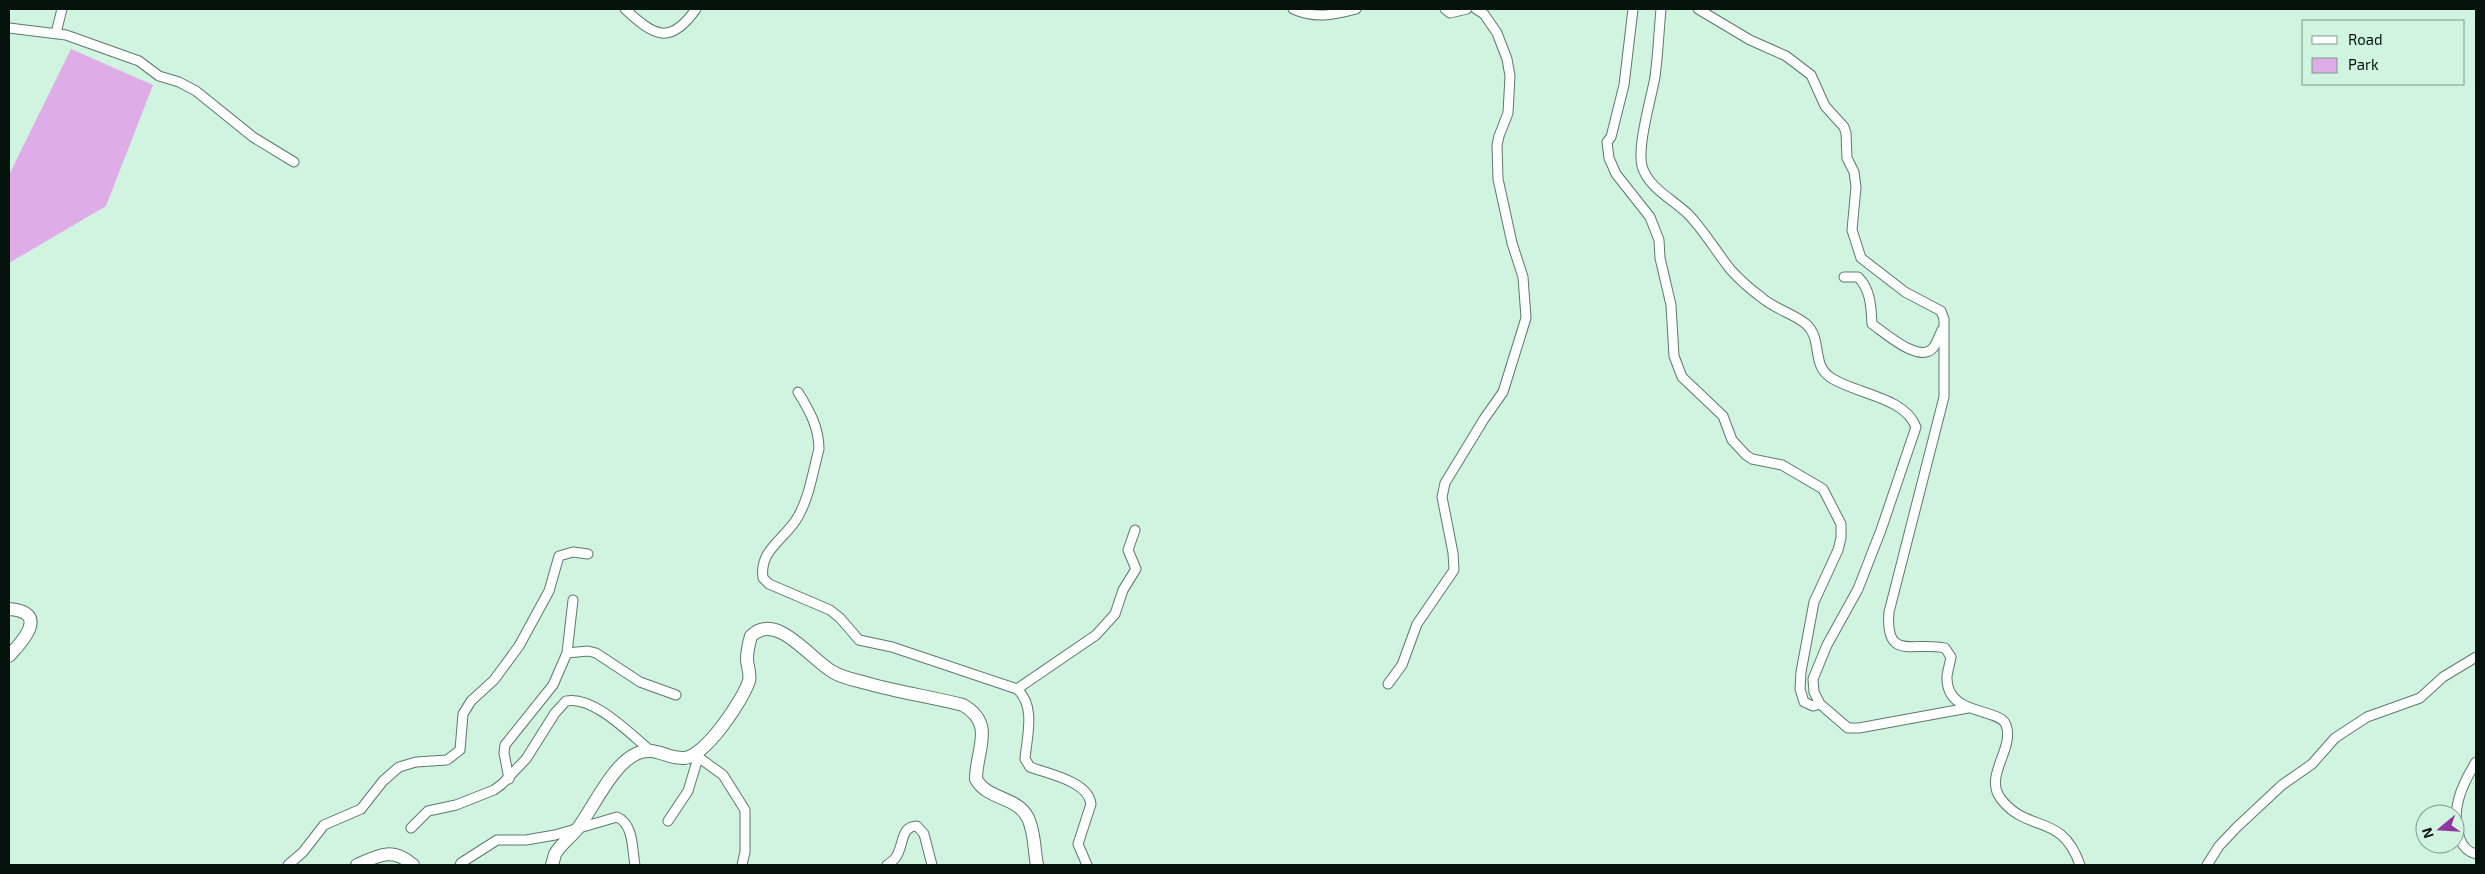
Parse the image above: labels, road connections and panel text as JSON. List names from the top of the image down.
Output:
{
  "legend": ["Road", "Park"],
  "north": "left"
}
